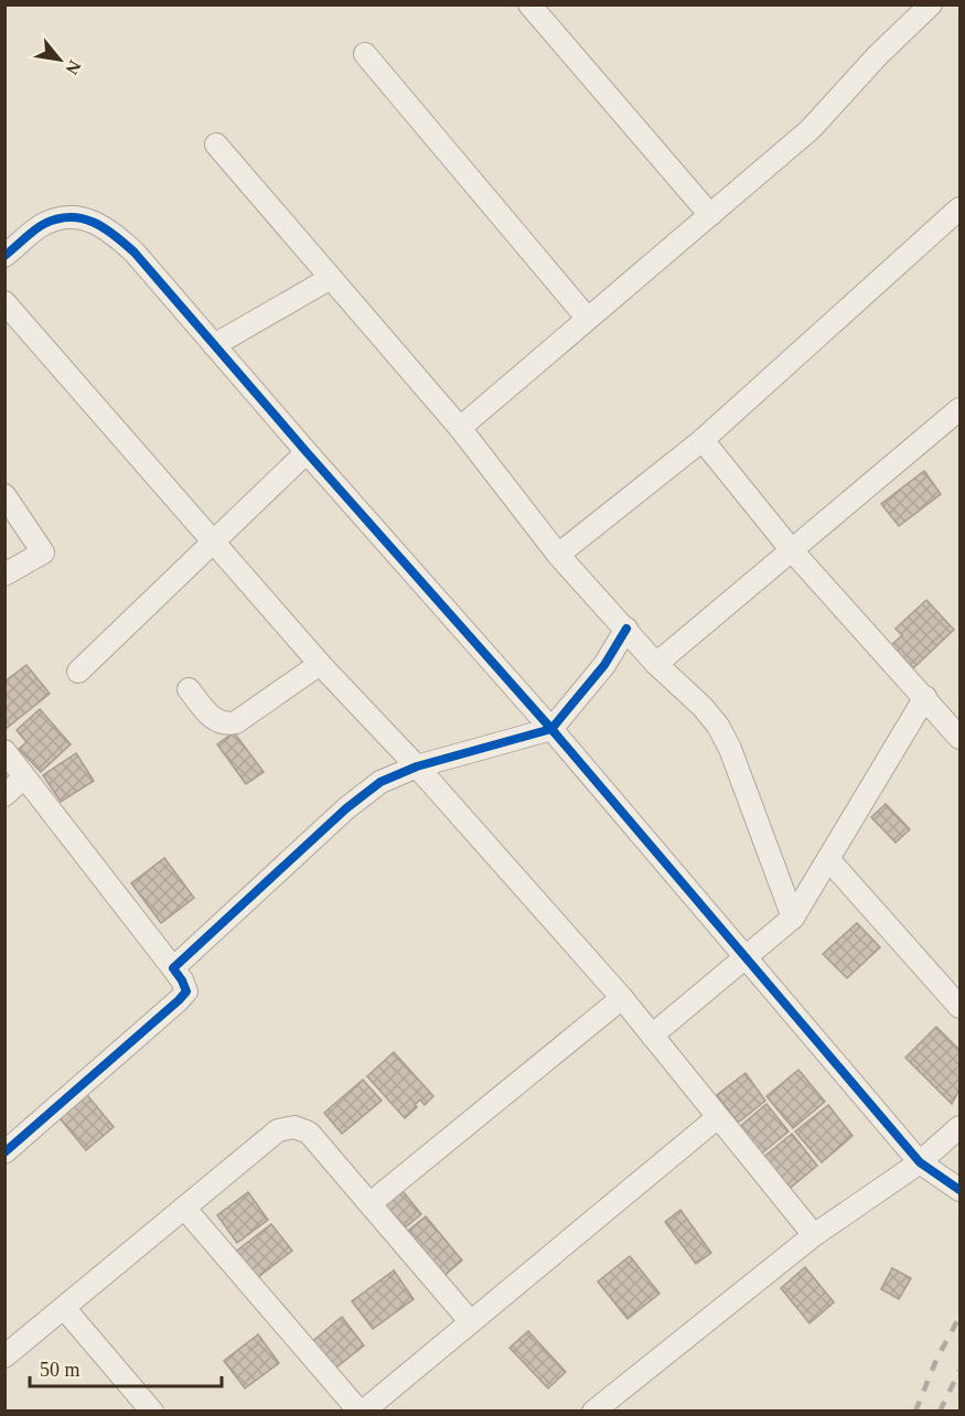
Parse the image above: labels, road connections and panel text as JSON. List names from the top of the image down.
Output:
{
  "scale_bar": "50 m",
  "north": "bottom right"
}
